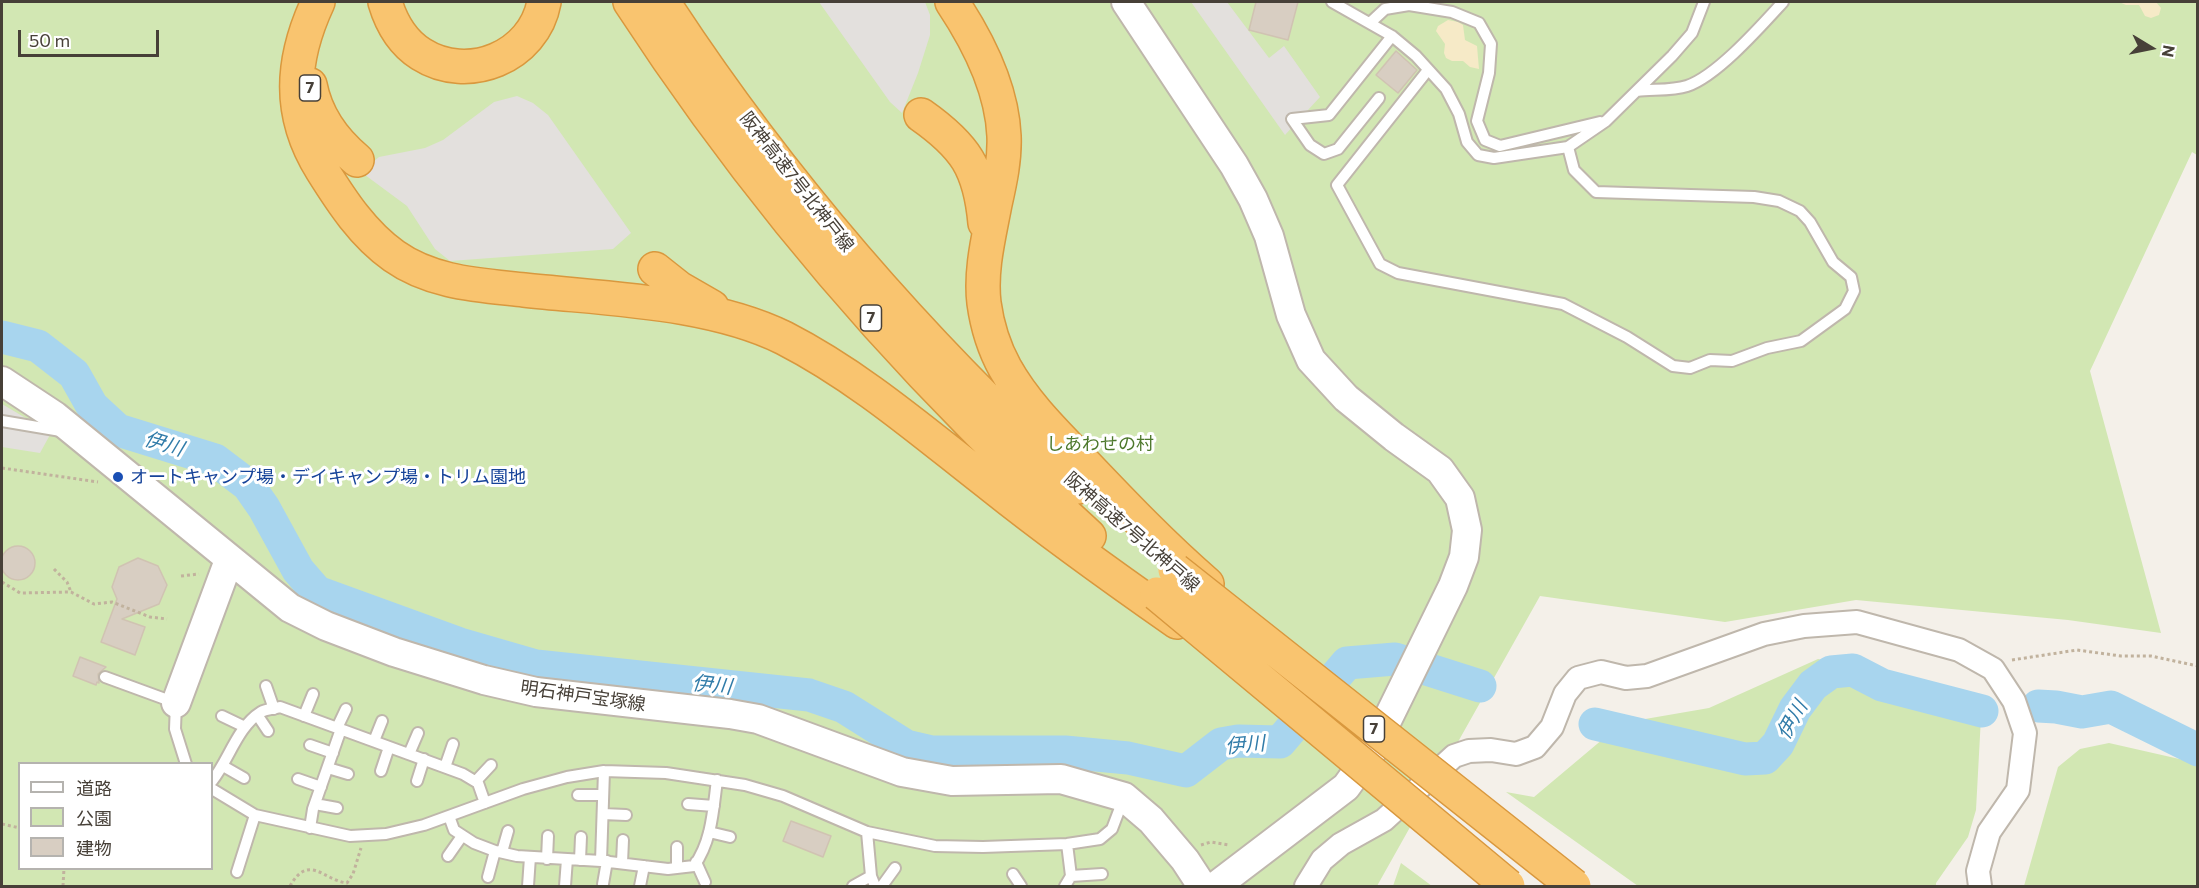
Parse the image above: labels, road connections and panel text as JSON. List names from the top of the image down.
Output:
{
  "streets": {
    "highway": ["7", "阪神高速7号北神戸線"],
    "street": ["明石神戸宝塚線"]
  },
  "crossings": [
    ["7", "阪神高速7号北神戸線"]
  ],
  "water": ["伊川"],
  "parks": ["しあわせの村"],
  "places": ["オートキャンプ場・デイキャンプ場・トリム園地"],
  "legend": ["道路", "公園", "建物"],
  "scale_bar": "50 m",
  "north": "right"
}
